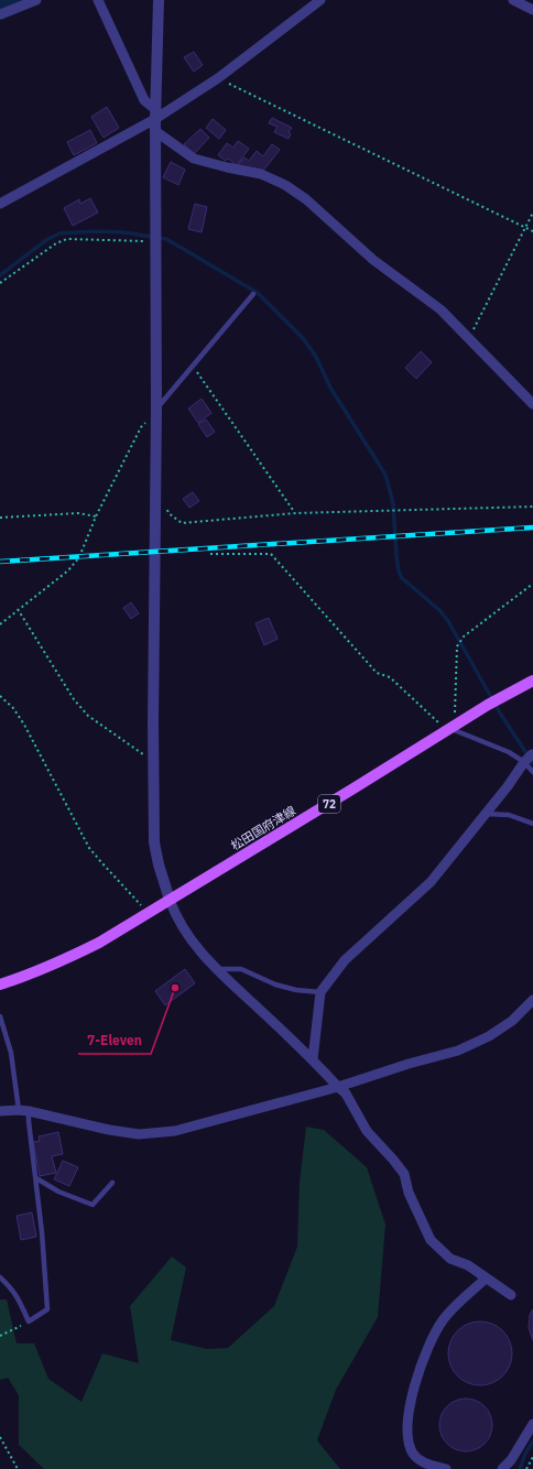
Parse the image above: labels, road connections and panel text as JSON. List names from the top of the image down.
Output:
{
  "streets": {
    "main road": ["72", "松田国府津線"]
  },
  "places": ["7-Eleven"]
}
